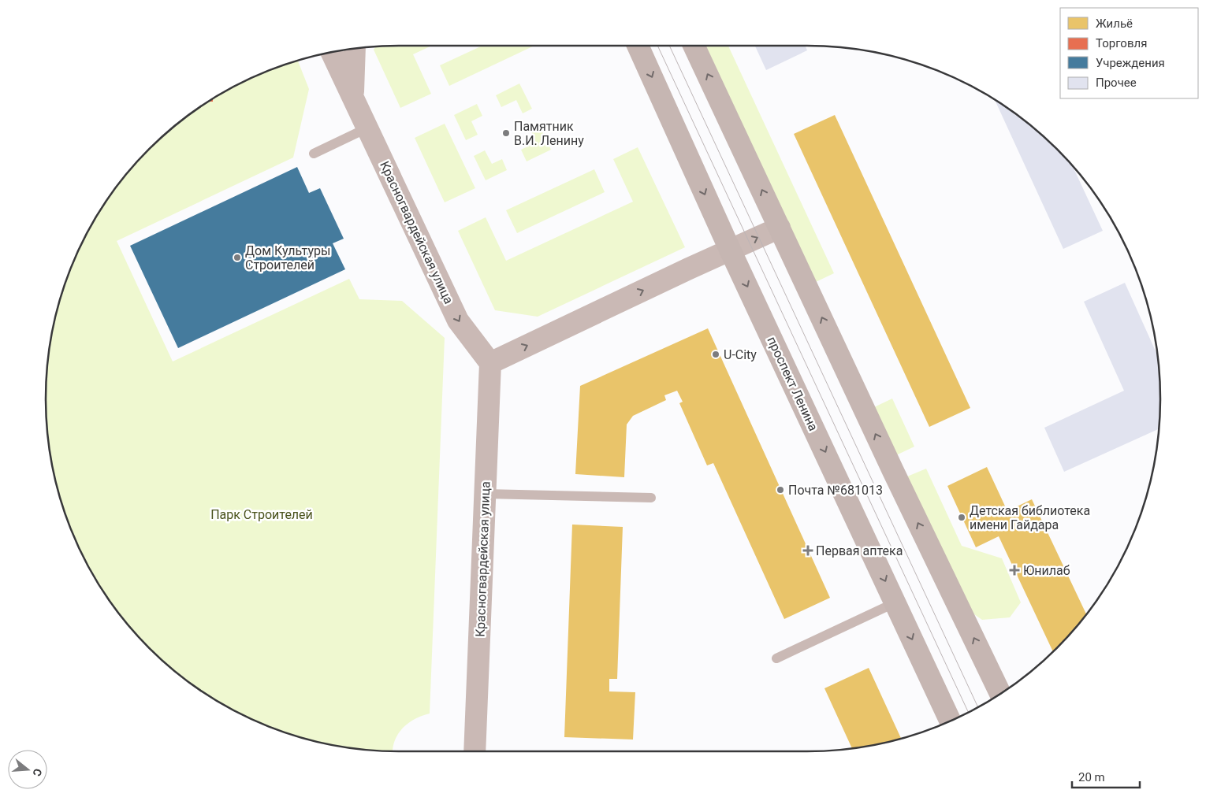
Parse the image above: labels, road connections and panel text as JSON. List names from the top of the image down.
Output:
{
  "streets": {
    "highway": ["проспект Ленина"],
    "street": ["Красногвардейская улица"]
  },
  "parks": ["Парк Строителей"],
  "places": {
    "other": [
      "Памятник В.И. Ленину",
      "Дом Культуры Строителей",
      "U-City",
      "Почта №681013",
      "Детская библиотека имени Гайдара"
    ],
    "health": ["Первая аптека", "Юнилаб"]
  },
  "legend": [
    "Жильё",
    "Торговля",
    "Учреждения",
    "Прочее"
  ],
  "scale_bar": "20 m",
  "north": "right"
}
